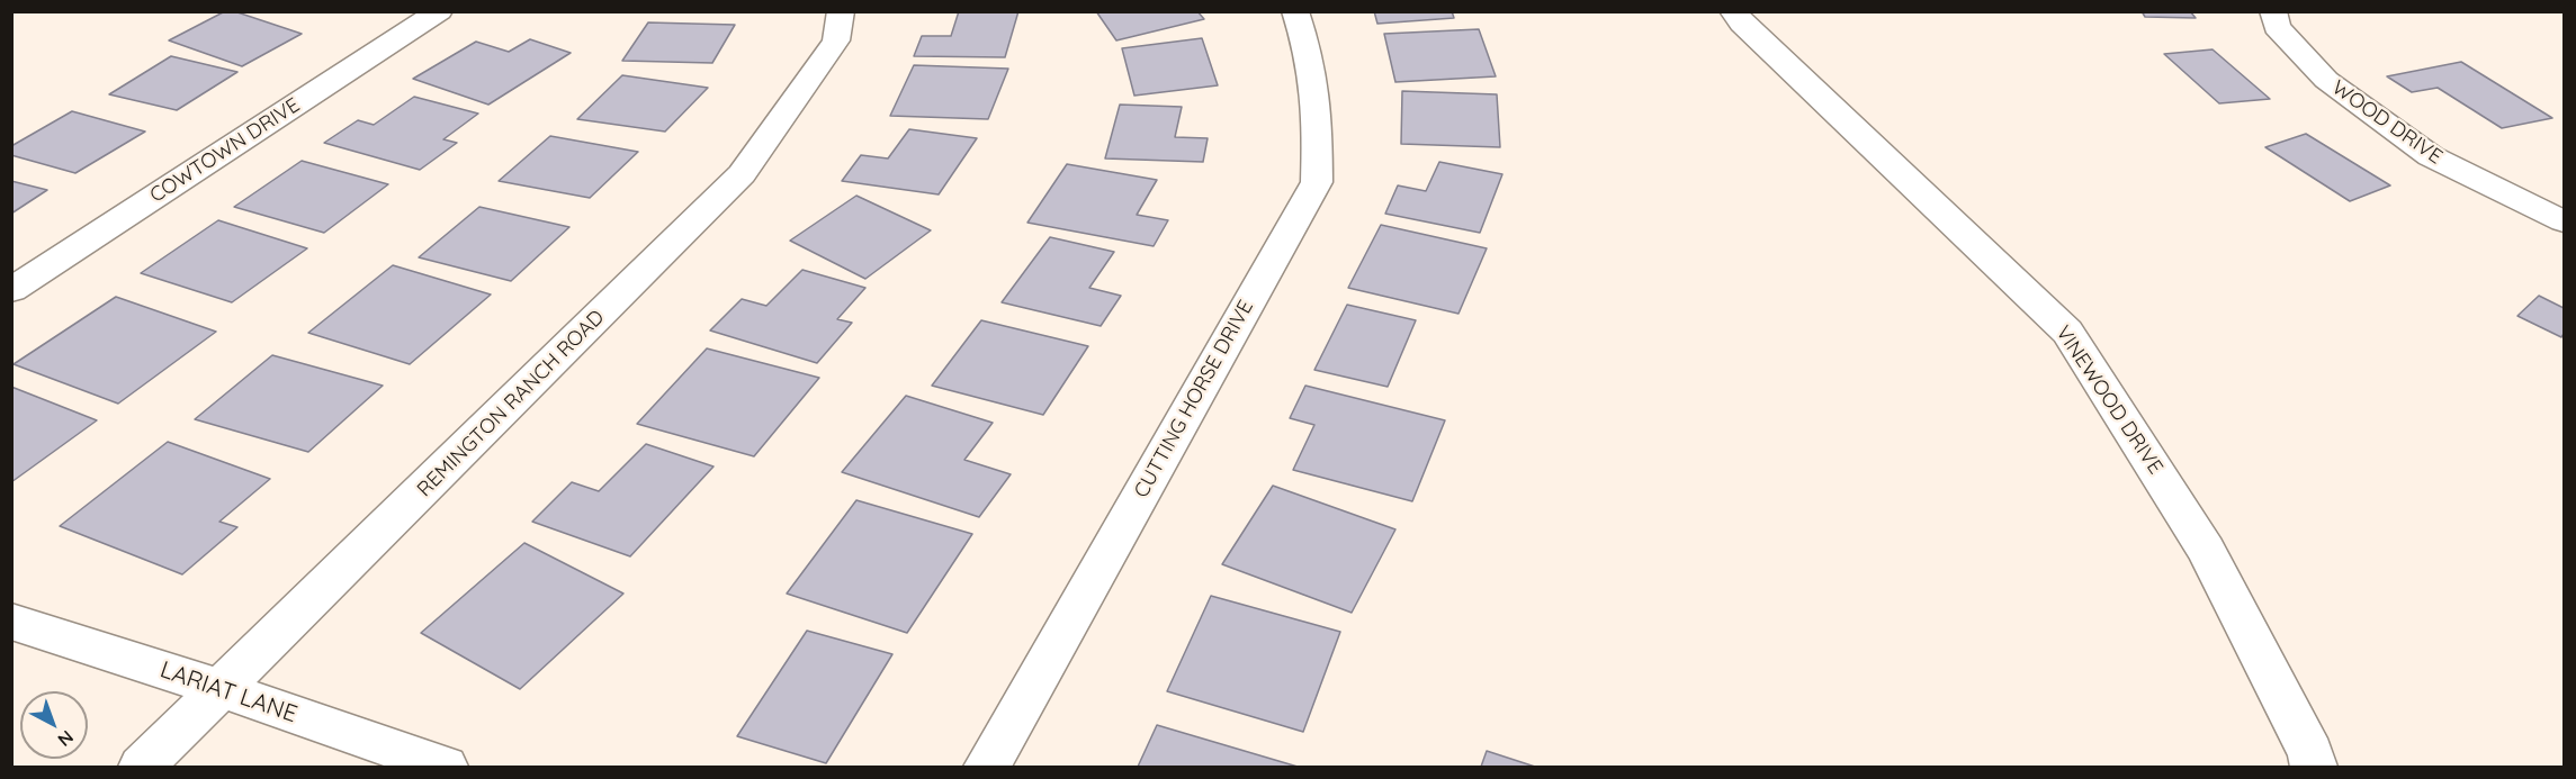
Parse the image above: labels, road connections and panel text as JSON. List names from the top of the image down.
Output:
{
  "streets": {
    "street": [
      "WOOD DRIVE",
      "COWTOWN DRIVE",
      "CUTTING HORSE DRIVE",
      "VINEWOOD DRIVE",
      "REMINGTON RANCH ROAD",
      "LARIAT LANE"
    ]
  },
  "crossings": [
    ["REMINGTON RANCH ROAD", "LARIAT LANE"]
  ],
  "north": "bottom right"
}
